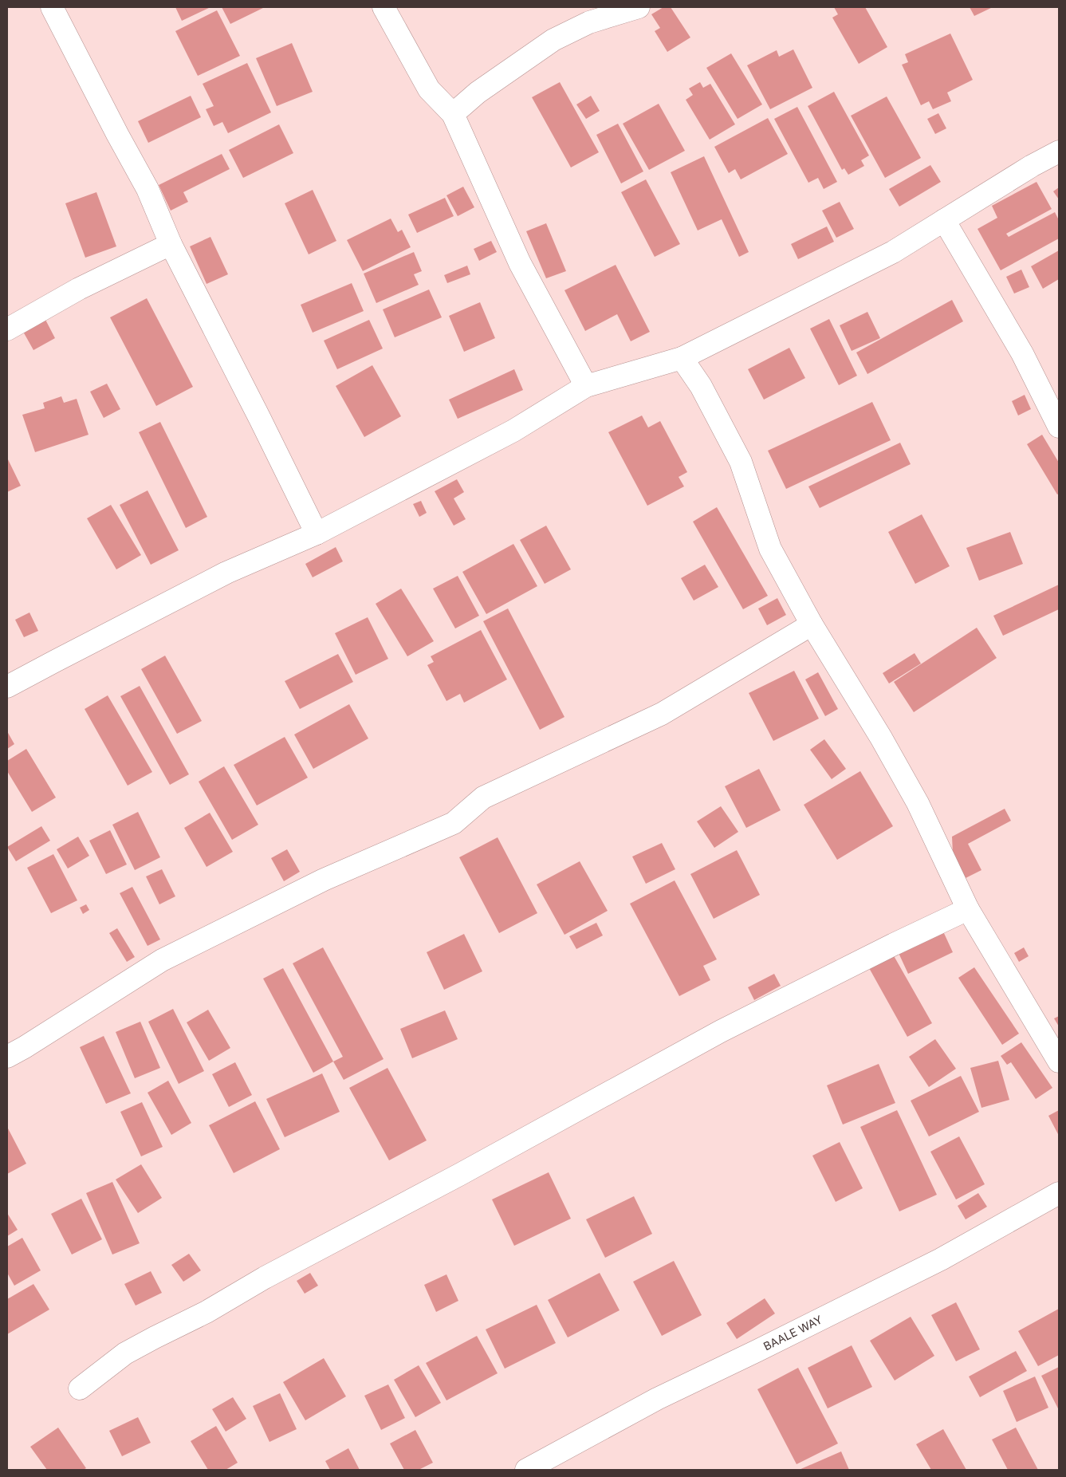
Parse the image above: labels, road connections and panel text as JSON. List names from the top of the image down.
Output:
{
  "streets": {
    "street": ["BAALE WAY"]
  }
}
